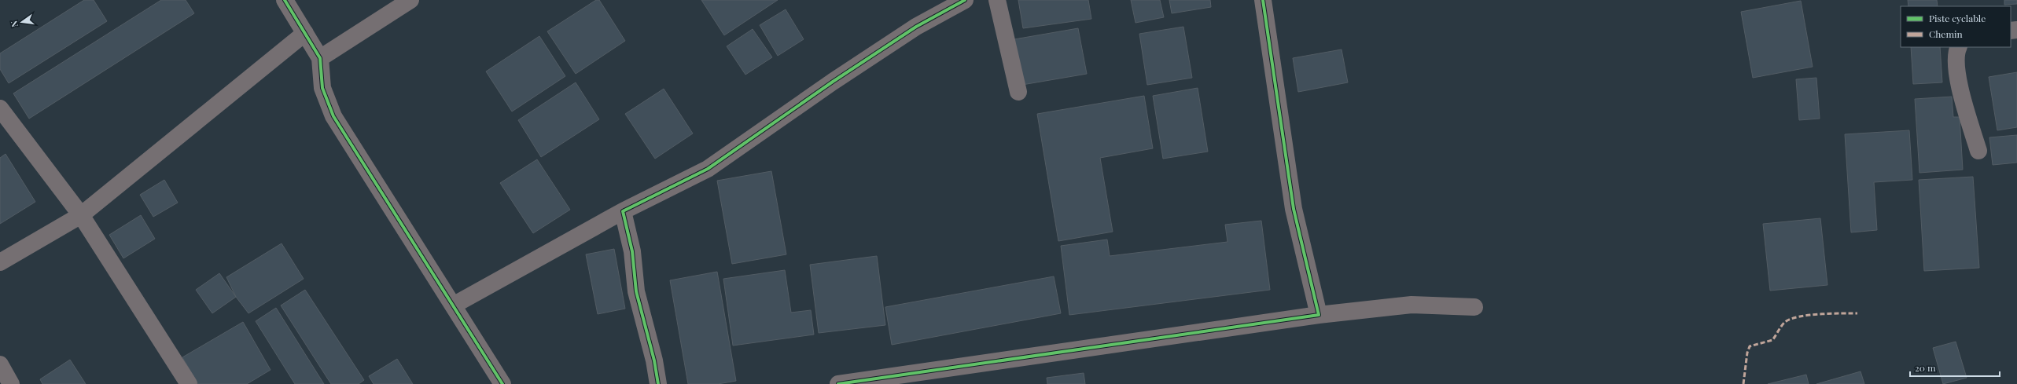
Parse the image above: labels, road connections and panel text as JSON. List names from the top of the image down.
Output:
{
  "legend": ["Piste cyclable", "Chemin"],
  "scale_bar": "20 m",
  "north": "left"
}
